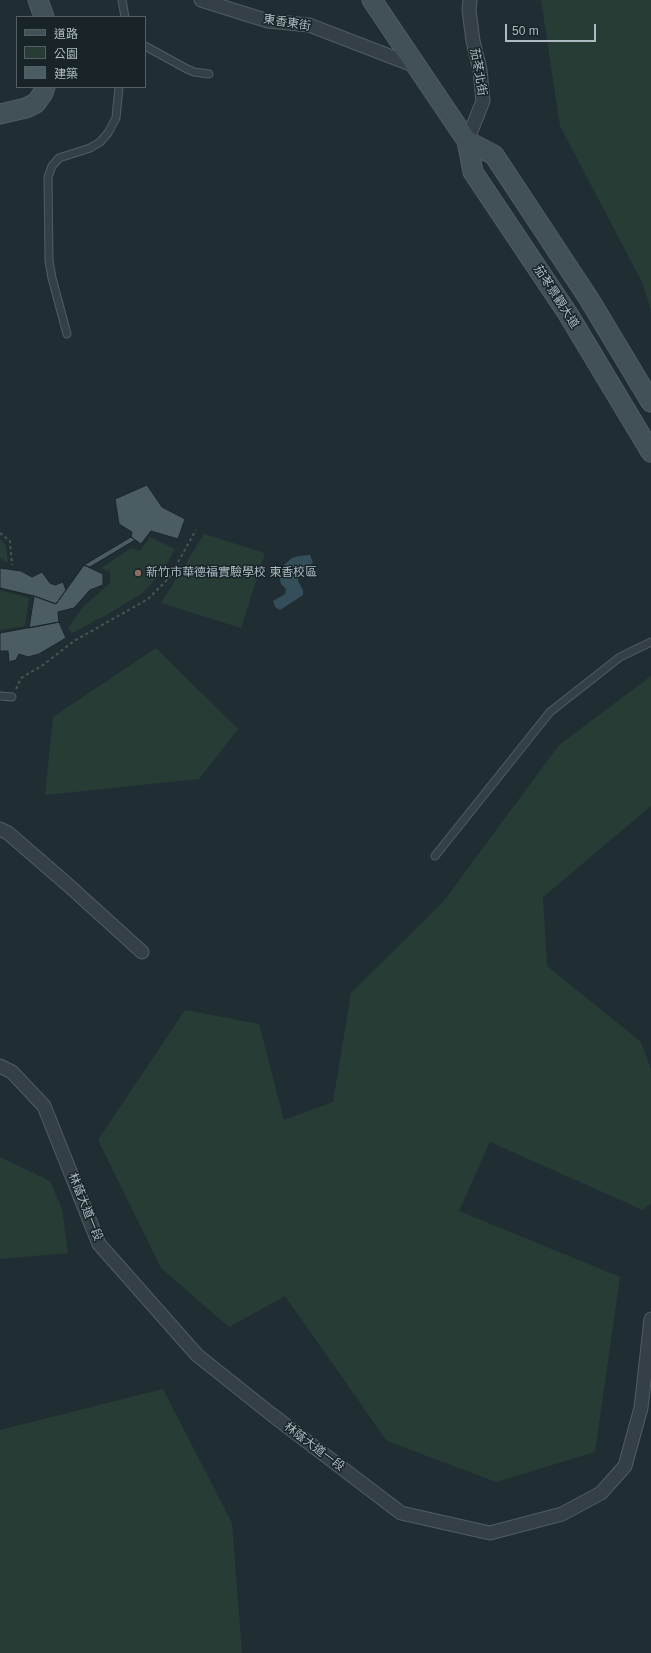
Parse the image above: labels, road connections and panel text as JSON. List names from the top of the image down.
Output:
{
  "streets": {
    "street": [
      "東香東街",
      "茄苳北街",
      "茄苳景觀大道",
      "林蔭大道一段"
    ]
  },
  "crossings": [
    ["東香東街", "茄苳景觀大道"],
    ["茄苳北街", "茄苳景觀大道"]
  ],
  "places": ["新竹市華德福實驗學校 東香校區"],
  "legend": ["道路", "公園", "建築"],
  "scale_bar": "50 m"
}
